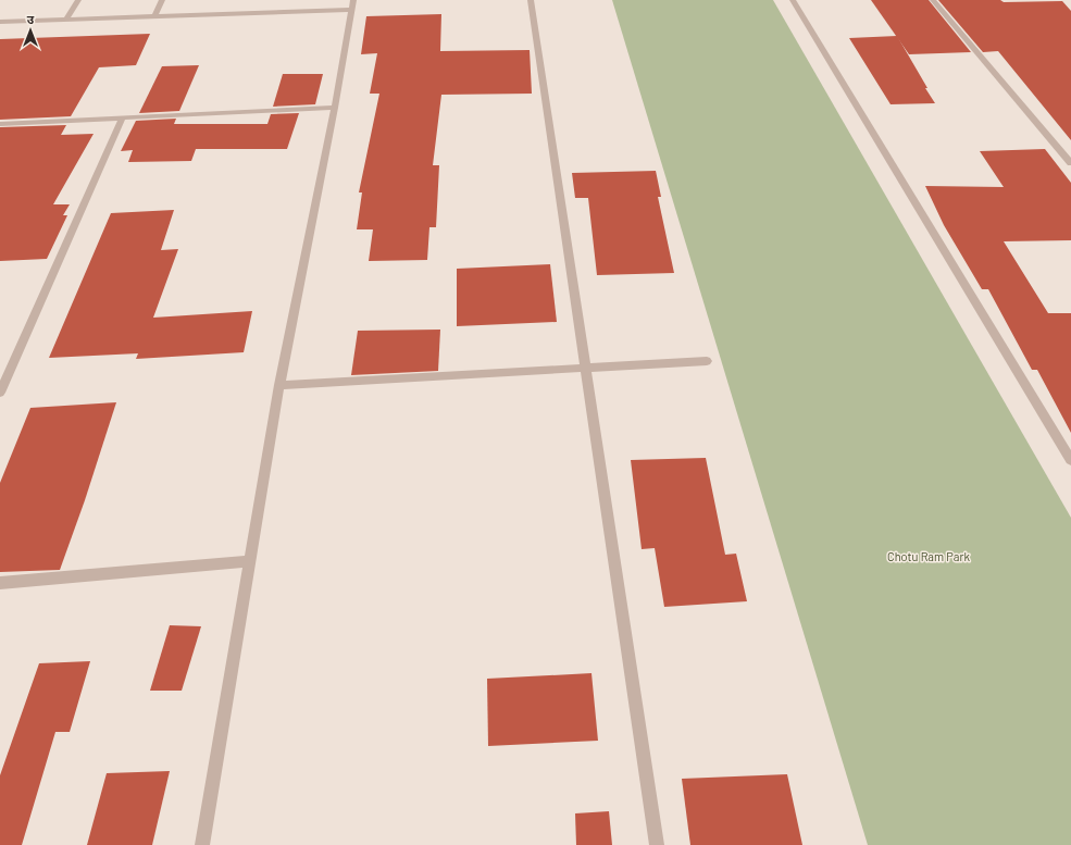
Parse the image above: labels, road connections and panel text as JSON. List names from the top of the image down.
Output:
{
  "parks": ["Chotu Ram Park"],
  "north": "top"
}
